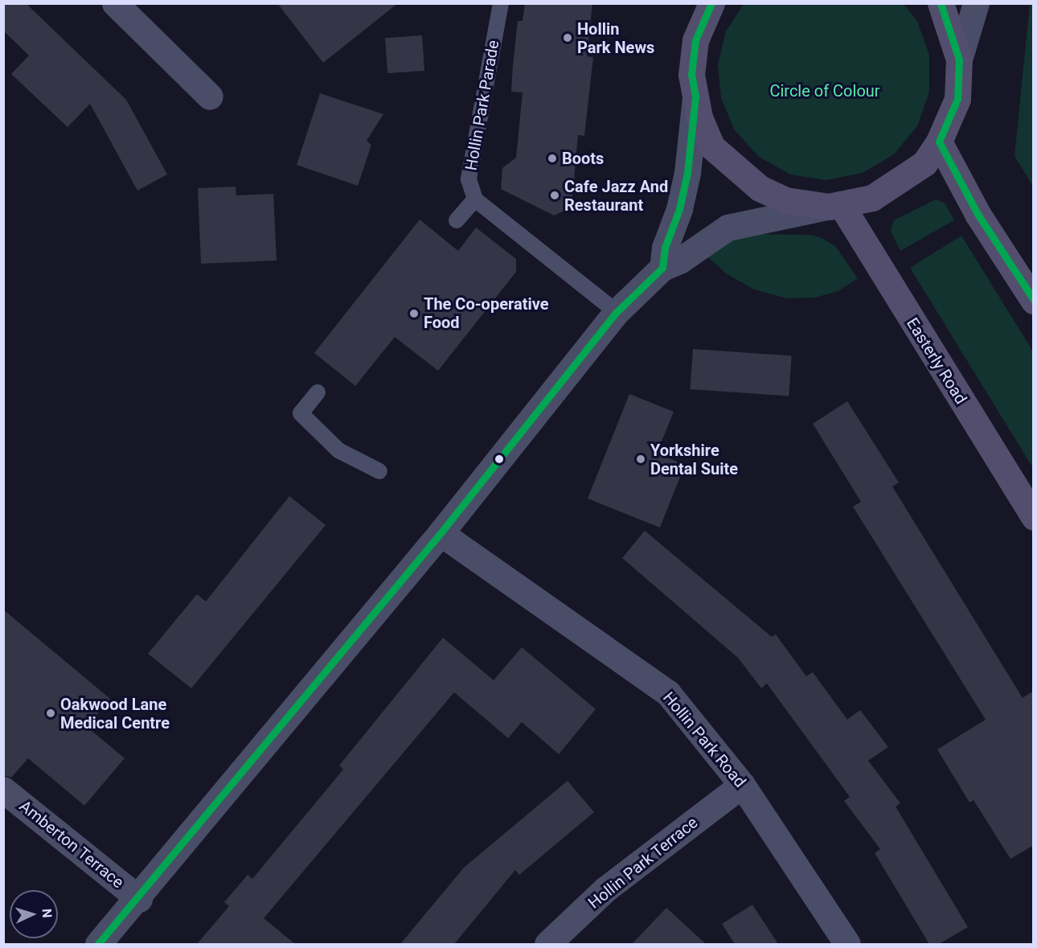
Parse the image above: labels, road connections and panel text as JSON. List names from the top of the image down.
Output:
{
  "streets": {
    "main road": ["Easterly Road"],
    "street": ["Hollin Park Road", "Amberton Terrace", "Hollin Park Terrace"],
    "lane": ["Hollin Park Parade"]
  },
  "crossings": [
    ["Hollin Park Road", "Hollin Park Terrace"]
  ],
  "parks": ["Circle of Colour"],
  "places": [
    "Hollin Park News",
    "Boots",
    "Cafe Jazz And Restaurant",
    "The Co-operative Food",
    "Yorkshire Dental Suite",
    "Oakwood Lane Medical Centre"
  ],
  "north": "right"
}
